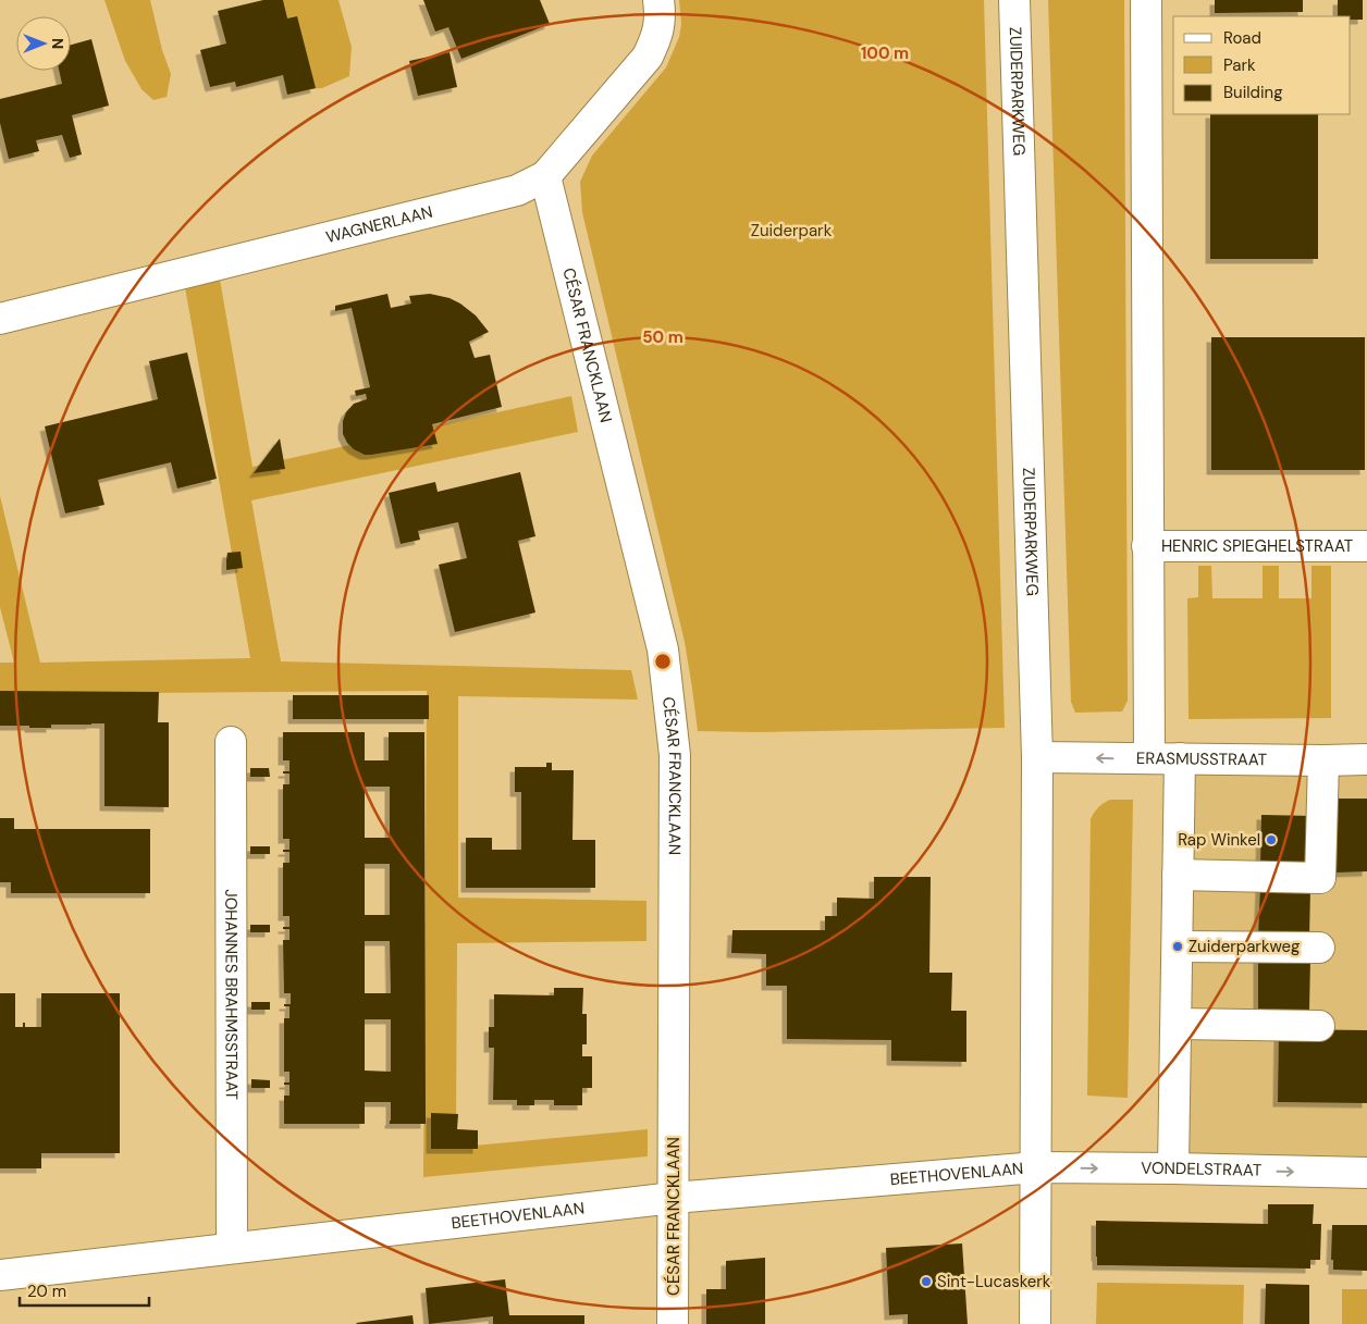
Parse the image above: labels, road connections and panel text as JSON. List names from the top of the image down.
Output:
{
  "streets": {
    "street": [
      "ZUIDERPARKWEG",
      "WAGNERLAAN",
      "CÉSAR FRANCKLAAN",
      "HENRIC SPIEGHELSTRAAT",
      "ERASMUSSTRAAT",
      "JOHANNES BRAHMSSTRAAT",
      "VONDELSTRAAT",
      "BEETHOVENLAAN"
    ]
  },
  "crossings": [
    ["ZUIDERPARKWEG", "ERASMUSSTRAAT"],
    ["ZUIDERPARKWEG", "VONDELSTRAAT"],
    ["ZUIDERPARKWEG", "BEETHOVENLAAN"],
    ["WAGNERLAAN", "CÉSAR FRANCKLAAN"],
    ["CÉSAR FRANCKLAAN", "BEETHOVENLAAN"],
    ["JOHANNES BRAHMSSTRAAT", "BEETHOVENLAAN"],
    ["VONDELSTRAAT", "BEETHOVENLAAN"]
  ],
  "parks": ["Zuiderpark"],
  "places": ["Rap Winkel", "Zuiderparkweg", "Sint-Lucaskerk"],
  "legend": ["Road", "Park", "Building"],
  "scale_bar": "20 m",
  "north": "right",
  "rings": ["100 m", "50 m"]
}
